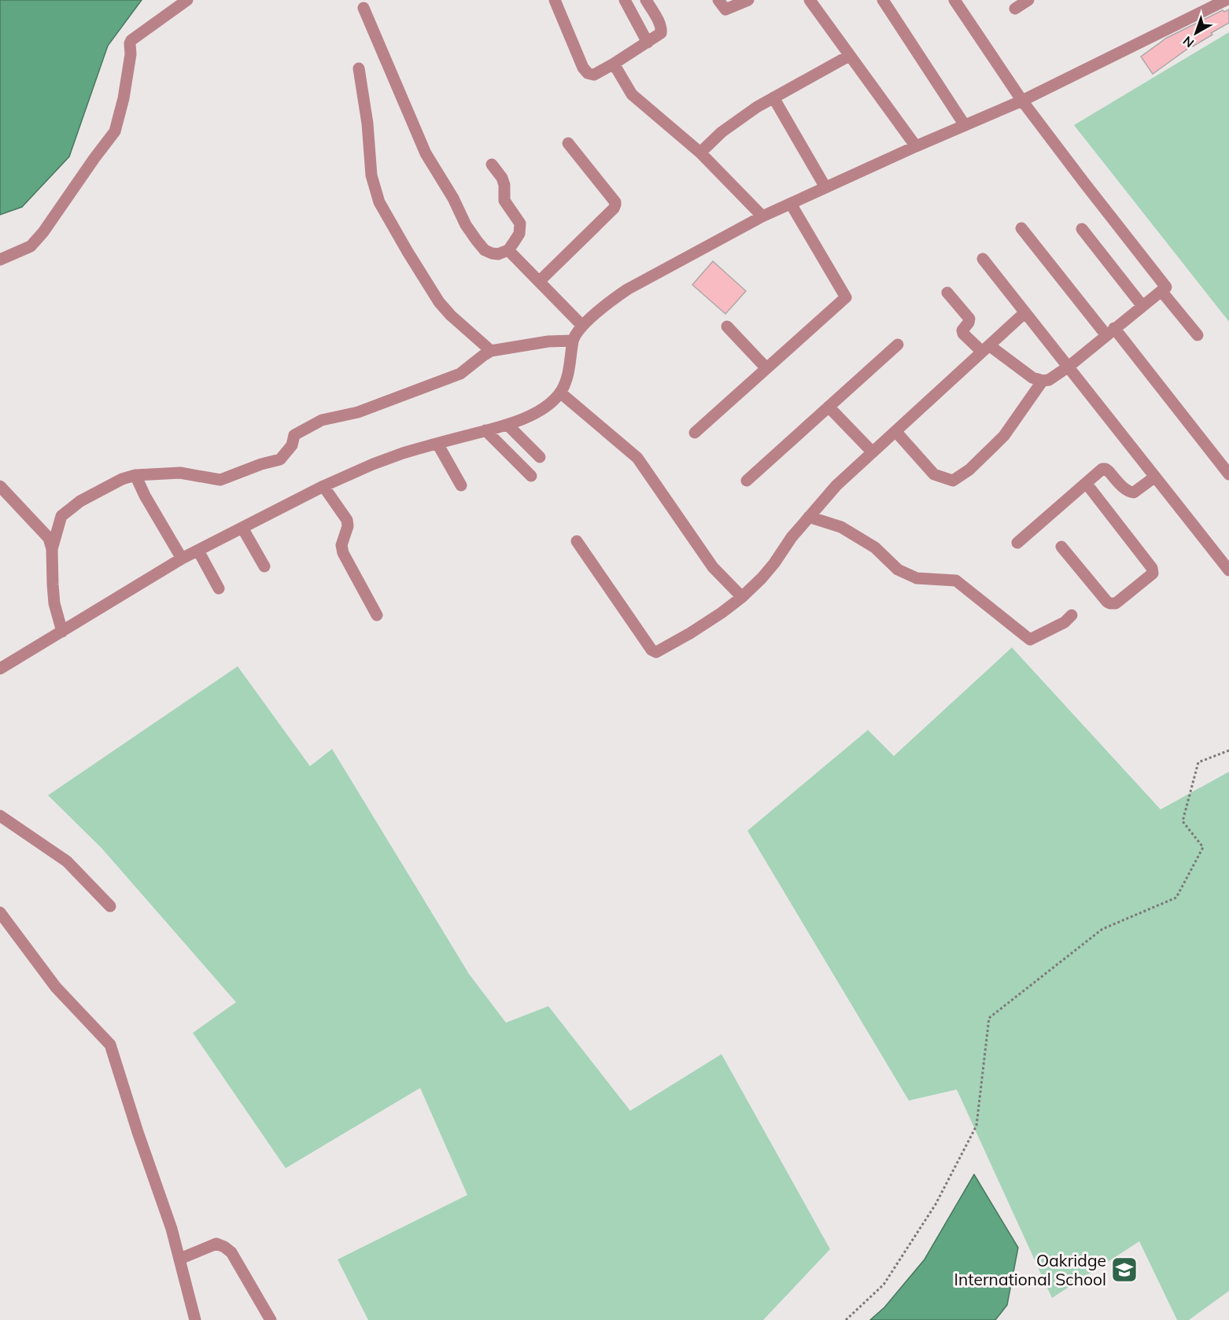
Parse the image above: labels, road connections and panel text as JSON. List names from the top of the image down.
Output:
{
  "places": {
    "school or university": ["Oakridge International School"]
  },
  "north": "bottom left"
}
